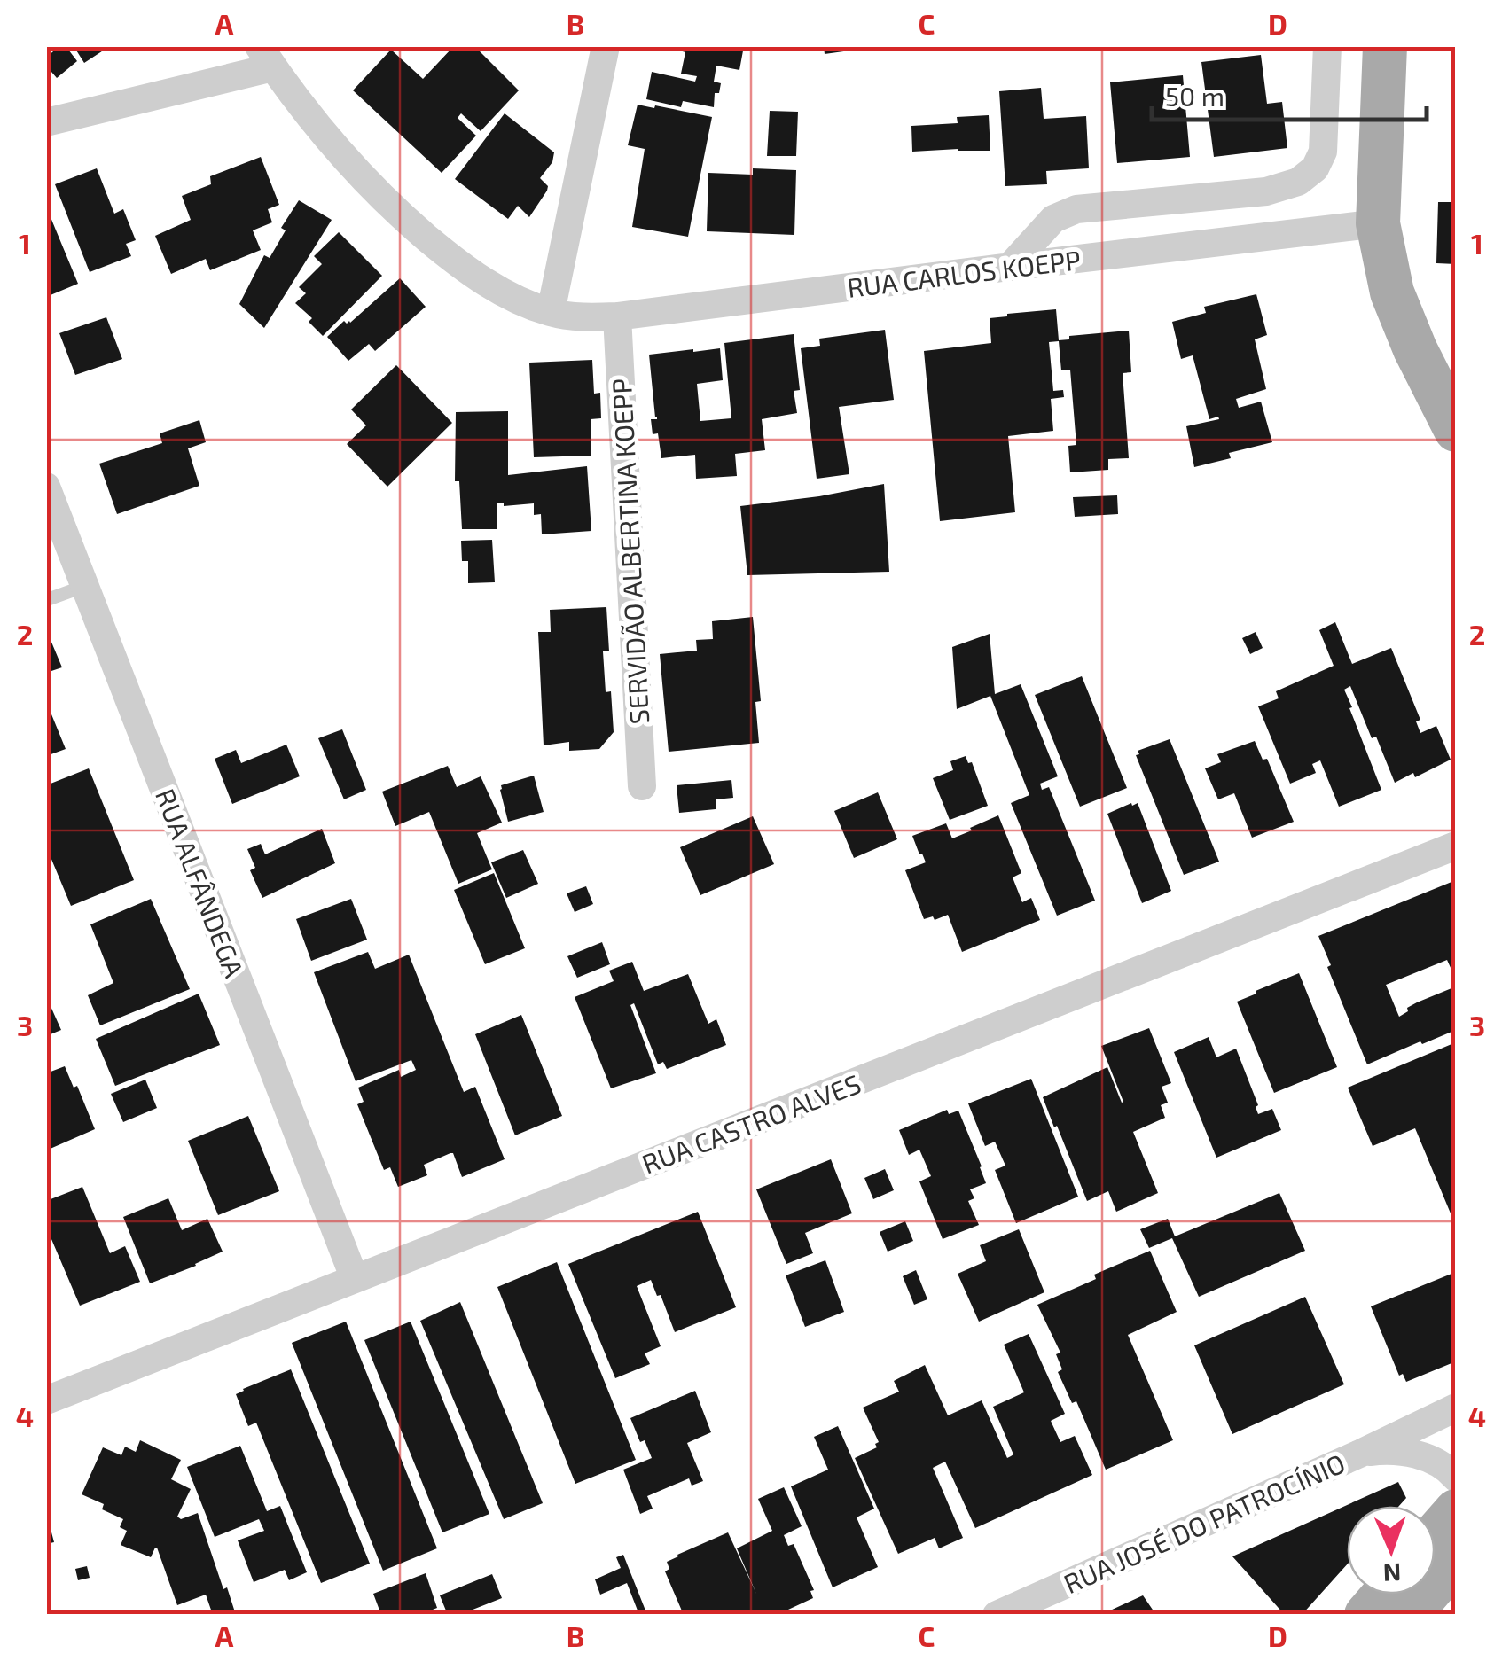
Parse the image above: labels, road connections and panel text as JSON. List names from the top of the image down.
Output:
{
  "streets": {
    "street": [
      "RUA CARLOS KOEPP",
      "SERVIDÃO ALBERTINA KOEPP",
      "RUA ALFÂNDEGA",
      "RUA CASTRO ALVES",
      "RUA JOSÉ DO PATROCÍNIO"
    ]
  },
  "crossings": [
    ["RUA CARLOS KOEPP", "SERVIDÃO ALBERTINA KOEPP"],
    ["RUA ALFÂNDEGA", "RUA CASTRO ALVES"]
  ],
  "scale_bar": "50 m",
  "north": "bottom",
  "grid": {
    "columns": [
      "A",
      "B",
      "C",
      "D"
    ],
    "rows": [
      "1",
      "2",
      "3",
      "4"
    ]
  }
}
